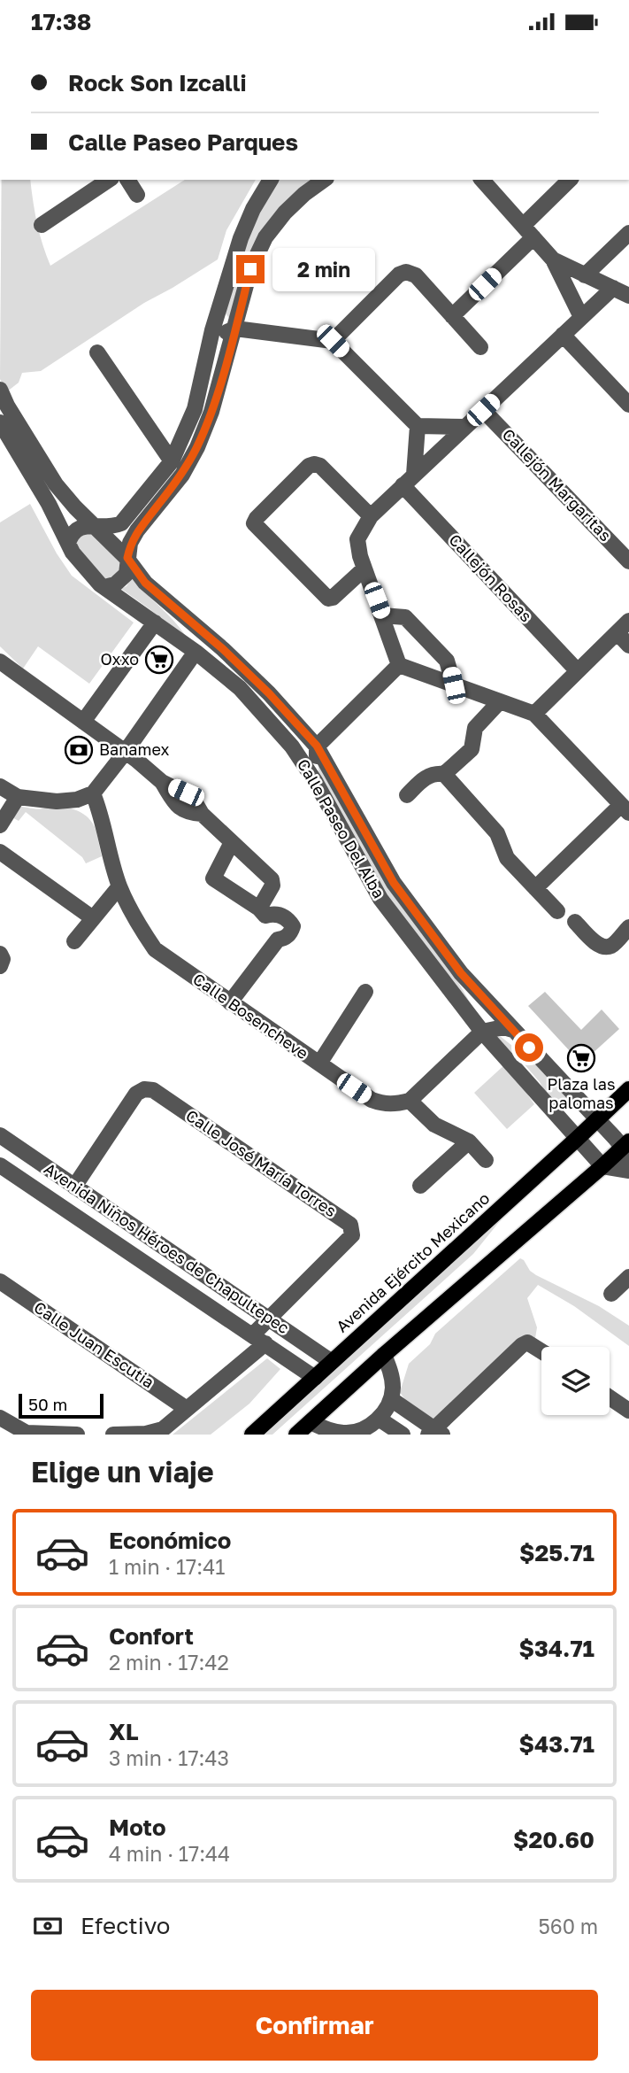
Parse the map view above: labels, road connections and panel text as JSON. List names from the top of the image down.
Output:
{
  "streets": {
    "main road": ["Avenida Ejército Mexicano"],
    "street": [
      "Callejón Margaritas",
      "Callejón Rosas",
      "Calle Paseo Del Alba",
      "Calle Bosencheve",
      "Calle José María Torres",
      "Avenida Niños Héroes de Chapultepec",
      "Calle Juan Escutia"
    ]
  },
  "crossings": [
    ["Calle Paseo Del Alba", "Avenida Ejército Mexicano"],
    ["Calle José María Torres", "Avenida Niños Héroes de Chapultepec"],
    ["Calle José María Torres", "Calle Juan Escutia"],
    ["Avenida Niños Héroes de Chapultepec", "Avenida Ejército Mexicano"]
  ],
  "places": {
    "supermarket": ["Oxxo", "Plaza las palomas"],
    "bank": ["Banamex"]
  },
  "scale_bar": "50 m",
  "page": {
    "status": "17:38",
    "banner": ["Rock Son Izcalli", "Calle Paseo Parques"],
    "bubble": "2 min",
    "scale": "50 m",
    "heading": "Elige un viaje",
    "list": [
      {
        "name": "Económico",
        "note": "1 min · 17:41",
        "value": "$25.71"
      },
      {
        "name": "Confort",
        "note": "2 min · 17:42",
        "value": "$34.71"
      },
      {
        "name": "XL",
        "note": "3 min · 17:43",
        "value": "$43.71"
      },
      {
        "name": "Moto",
        "note": "4 min · 17:44",
        "value": "$20.60"
      }
    ],
    "pay": ["Efectivo", "560 m"],
    "buttons": "Confirmar"
  }
}
